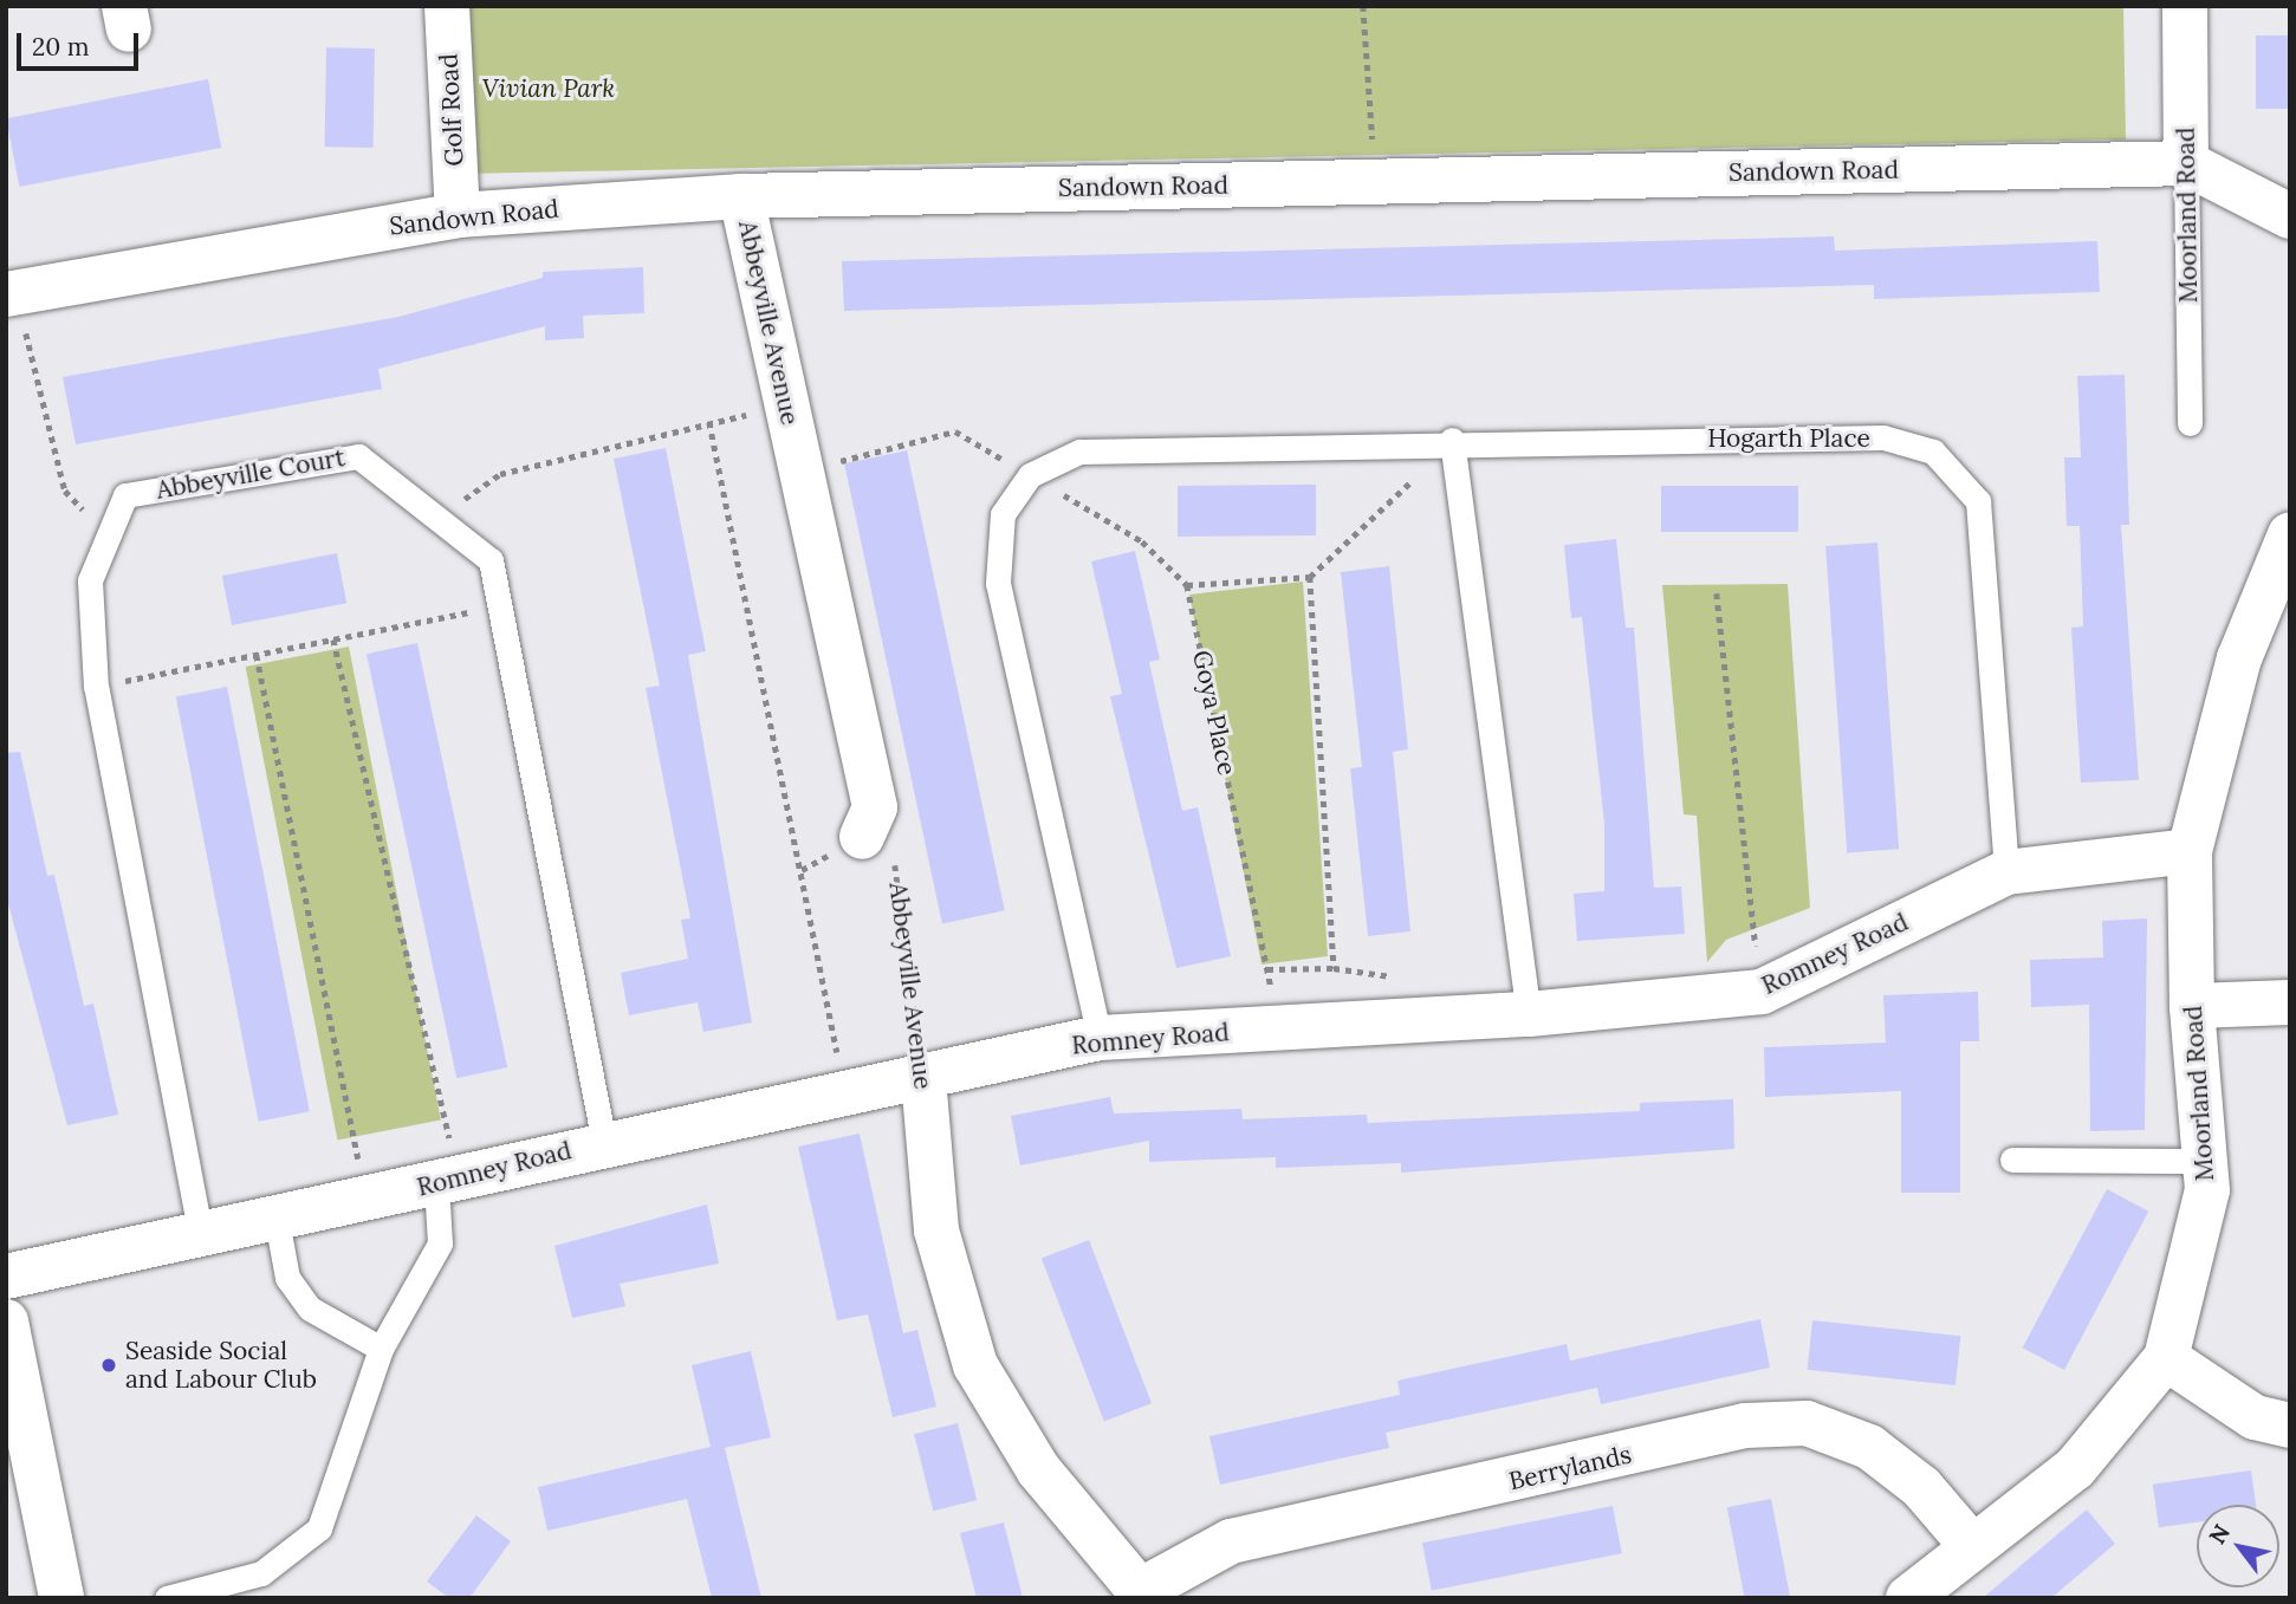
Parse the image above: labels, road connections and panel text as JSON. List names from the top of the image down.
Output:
{
  "streets": {
    "street": [
      "Golf Road",
      "Sandown Road",
      "Moorland Road",
      "Abbeyville Avenue",
      "Romney Road",
      "Berrylands"
    ],
    "lane": ["Hogarth Place", "Abbeyville Court"],
    "path": ["Goya Place"]
  },
  "crossings": [
    ["Golf Road", "Sandown Road"],
    ["Sandown Road", "Moorland Road"],
    ["Sandown Road", "Abbeyville Avenue"],
    ["Moorland Road", "Romney Road"],
    ["Moorland Road", "Berrylands"],
    ["Abbeyville Avenue", "Romney Road"],
    ["Abbeyville Avenue", "Berrylands"],
    ["Hogarth Place", "Romney Road"],
    ["Abbeyville Court", "Romney Road"],
    ["Goya Place", "Romney Road"]
  ],
  "parks": ["Vivian Park"],
  "places": ["Seaside Social and Labour Club"],
  "scale_bar": "20 m",
  "north": "top left"
}
